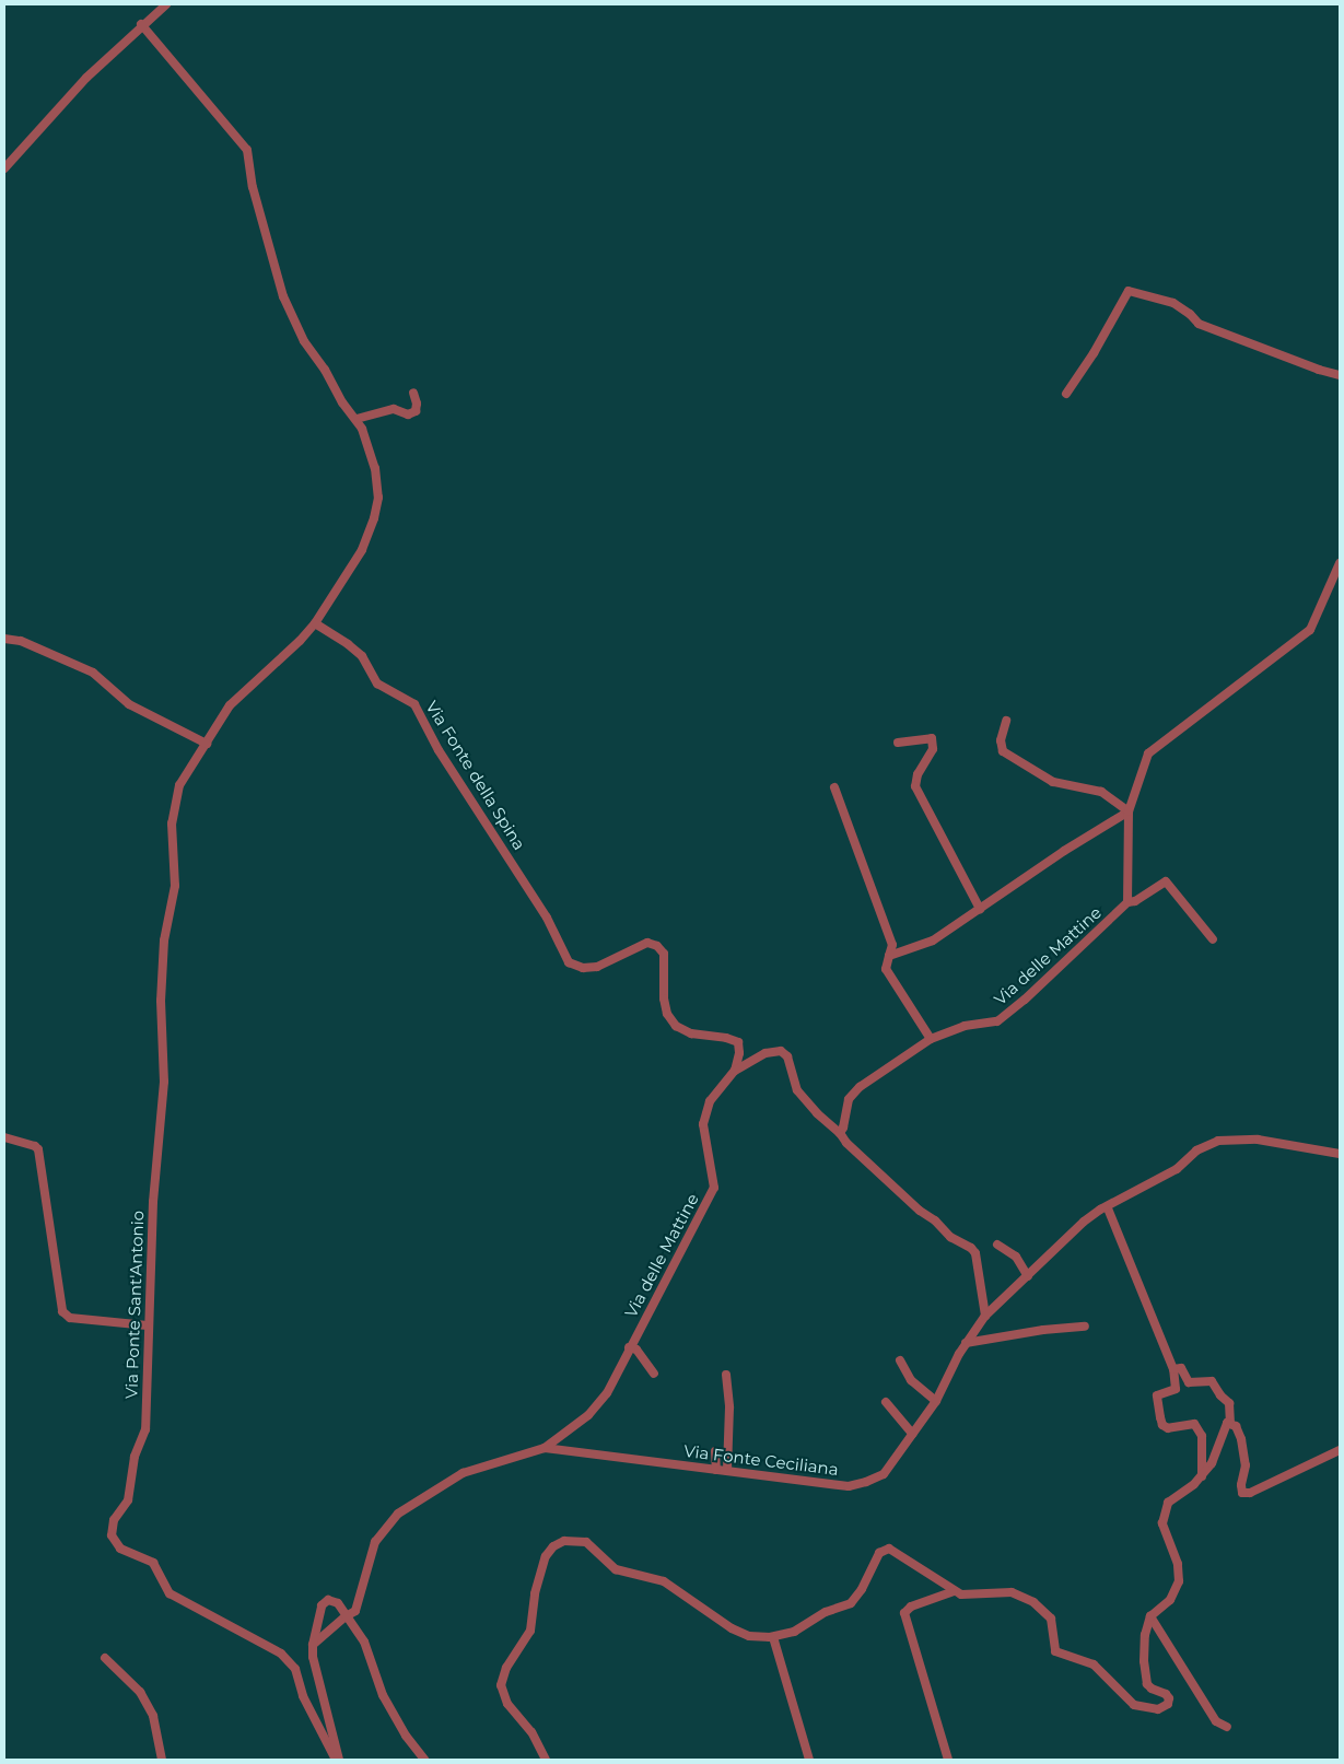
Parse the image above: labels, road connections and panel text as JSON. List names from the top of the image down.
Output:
{
  "streets": {
    "street": [
      "Via Fonte della Spina",
      "Via delle Mattine",
      "Via Ponte Sant'Antonio",
      "Via Fonte Ceciliana"
    ]
  },
  "crossings": [
    ["Via Fonte della Spina", "Via delle Mattine"],
    ["Via Fonte della Spina", "Via Ponte Sant'Antonio"],
    ["Via delle Mattine", "Via Fonte Ceciliana"]
  ]
}
